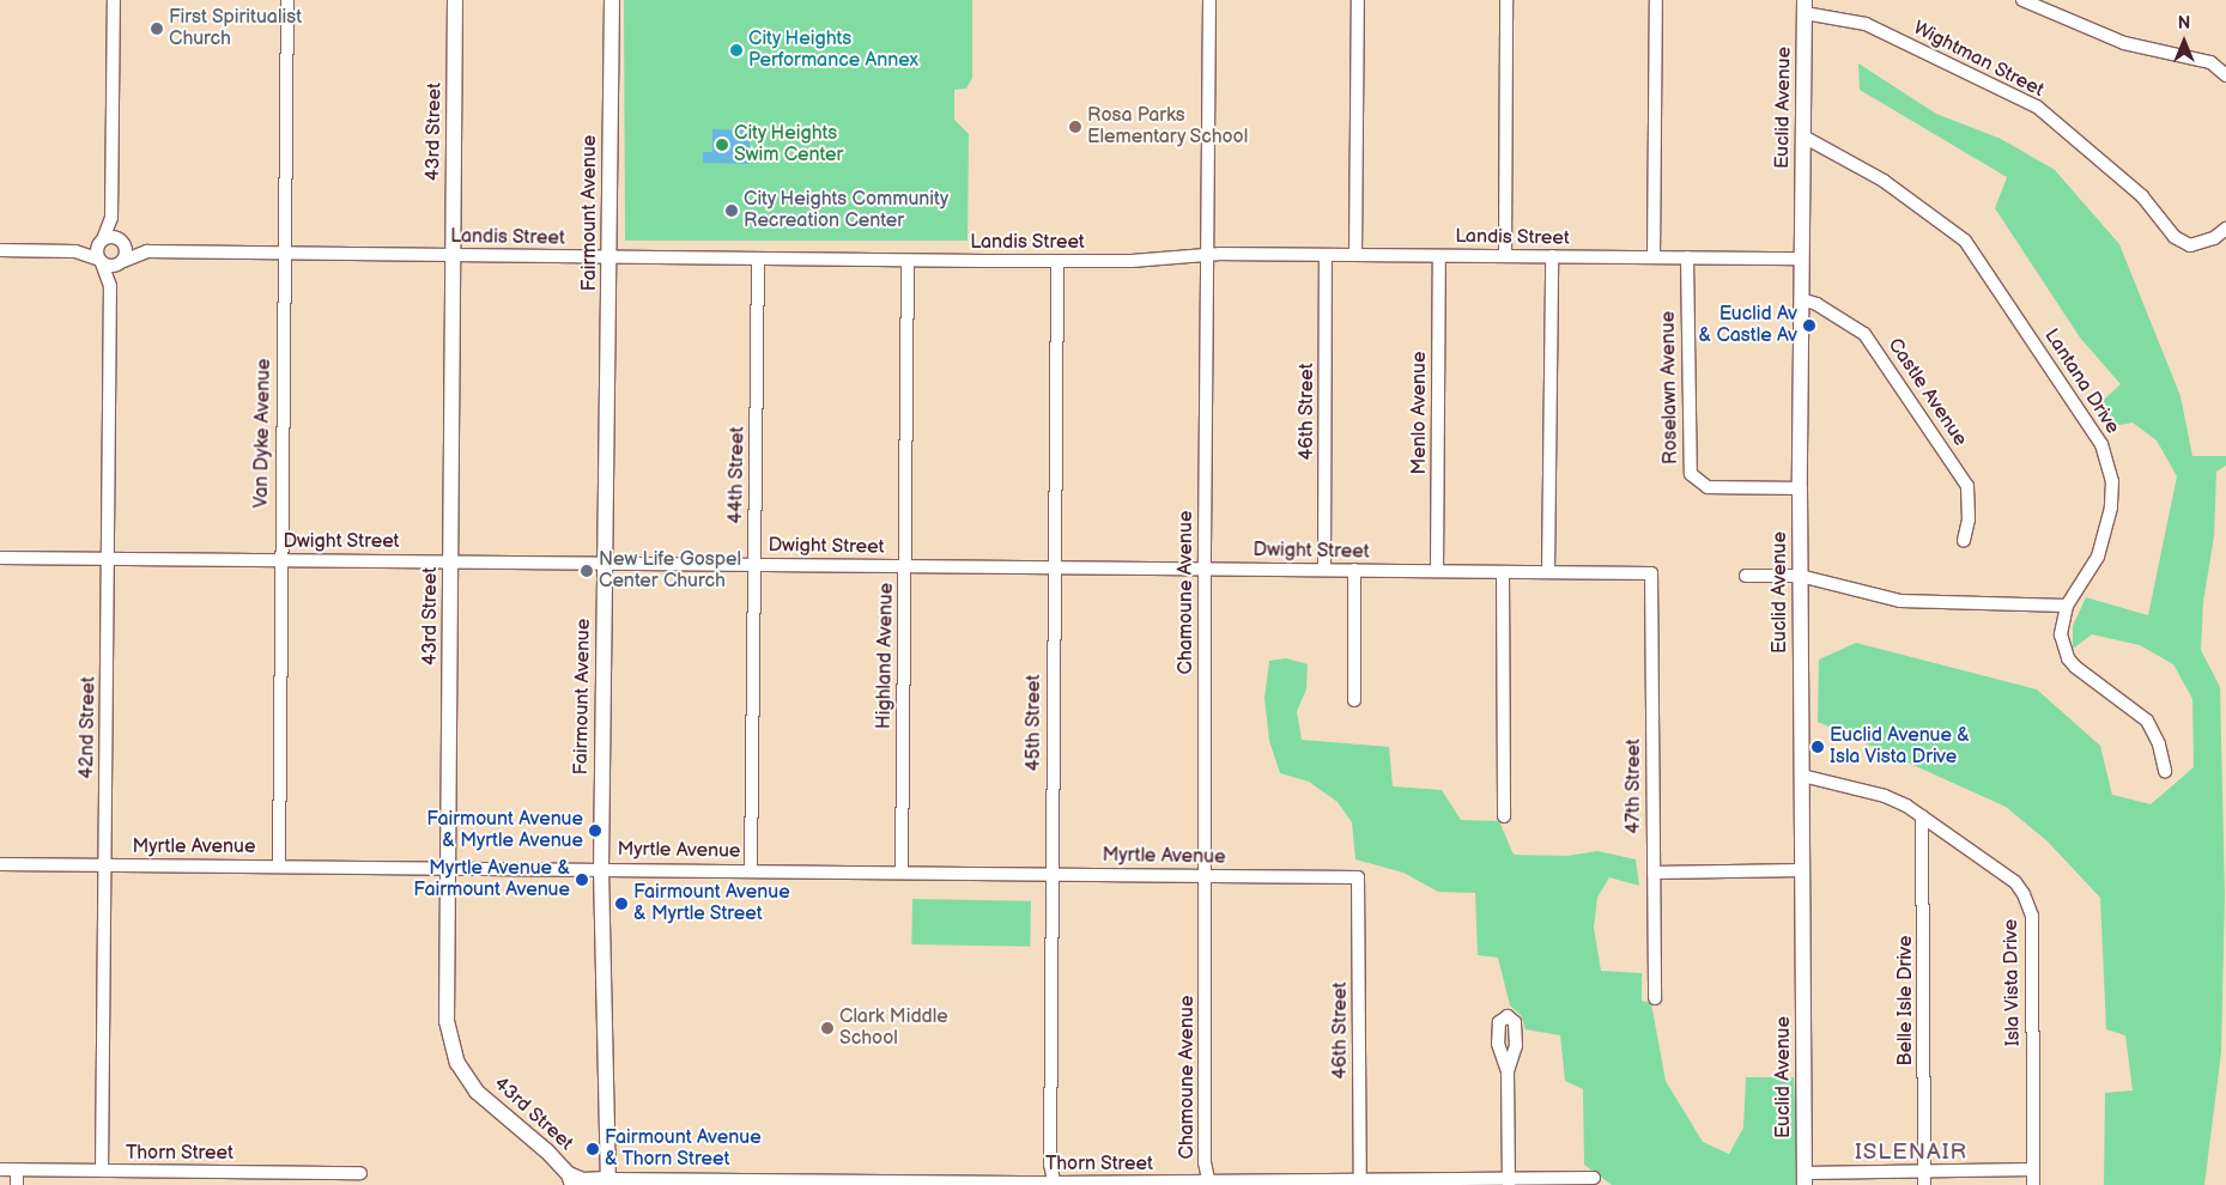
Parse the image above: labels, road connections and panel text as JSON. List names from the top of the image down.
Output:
{
  "streets": {
    "main road": ["Euclid Avenue", "43rd Street", "Fairmount Avenue"],
    "street": [
      "Wightman Street",
      "Landis Street",
      "Lantana Drive",
      "Roselawn Avenue",
      "Castle Avenue",
      "46th Street",
      "Menlo Avenue",
      "Van Dyke Avenue",
      "44th Street",
      "Dwight Street",
      "Chamoune Avenue",
      "Highland Avenue",
      "45th Street",
      "42nd Street",
      "47th Street",
      "Myrtle Avenue",
      "Isla Vista Drive",
      "Belle Isle Drive",
      "Thorn Street"
    ]
  },
  "crossings": [
    ["Wightman Street", "Euclid Avenue"],
    ["Euclid Avenue", "Landis Street"],
    ["Euclid Avenue", "Lantana Drive"],
    ["Euclid Avenue", "Roselawn Avenue"],
    ["Euclid Avenue", "Castle Avenue"],
    ["Euclid Avenue", "Isla Vista Drive"],
    ["43rd Street", "Landis Street"],
    ["43rd Street", "Dwight Street"],
    ["43rd Street", "Myrtle Avenue"],
    ["Fairmount Avenue", "Landis Street"],
    ["Fairmount Avenue", "Dwight Street"],
    ["Fairmount Avenue", "Myrtle Avenue"],
    ["Fairmount Avenue", "Thorn Street"],
    ["Landis Street", "Roselawn Avenue"],
    ["Landis Street", "46th Street"],
    ["Landis Street", "Menlo Avenue"],
    ["Landis Street", "Van Dyke Avenue"],
    ["Landis Street", "44th Street"],
    ["Landis Street", "Chamoune Avenue"],
    ["Landis Street", "Highland Avenue"],
    ["Landis Street", "45th Street"],
    ["Landis Street", "42nd Street"],
    ["46th Street", "Dwight Street"],
    ["46th Street", "Myrtle Avenue"],
    ["46th Street", "Thorn Street"],
    ["Menlo Avenue", "Dwight Street"],
    ["Van Dyke Avenue", "Dwight Street"],
    ["Van Dyke Avenue", "Myrtle Avenue"],
    ["44th Street", "Dwight Street"],
    ["44th Street", "Myrtle Avenue"],
    ["Dwight Street", "Chamoune Avenue"],
    ["Dwight Street", "Highland Avenue"],
    ["Dwight Street", "45th Street"],
    ["Dwight Street", "42nd Street"],
    ["Dwight Street", "47th Street"],
    ["Chamoune Avenue", "Myrtle Avenue"],
    ["Chamoune Avenue", "Thorn Street"],
    ["Highland Avenue", "Myrtle Avenue"],
    ["45th Street", "Myrtle Avenue"],
    ["45th Street", "Thorn Street"],
    ["42nd Street", "Myrtle Avenue"],
    ["42nd Street", "Thorn Street"],
    ["Isla Vista Drive", "Belle Isle Drive"]
  ],
  "districts": ["ISLENAIR"],
  "places": [
    "First Spiritualist Church",
    "City Heights Performance Annex",
    "Rosa Parks Elementary School",
    "City Heights Swim Center",
    "City Heights Community Recreation Center",
    "Euclid Av & Castle Av",
    "New Life Gospel Center Church",
    "Euclid Avenue & Isla Vista Drive",
    "Fairmount Avenue & Myrtle Avenue",
    "Myrtle Avenue & Fairmount Avenue",
    "Fairmount Avenue & Myrtle Street",
    "Clark Middle School",
    "Fairmount Avenue & Thorn Street"
  ],
  "north": "top"
}
